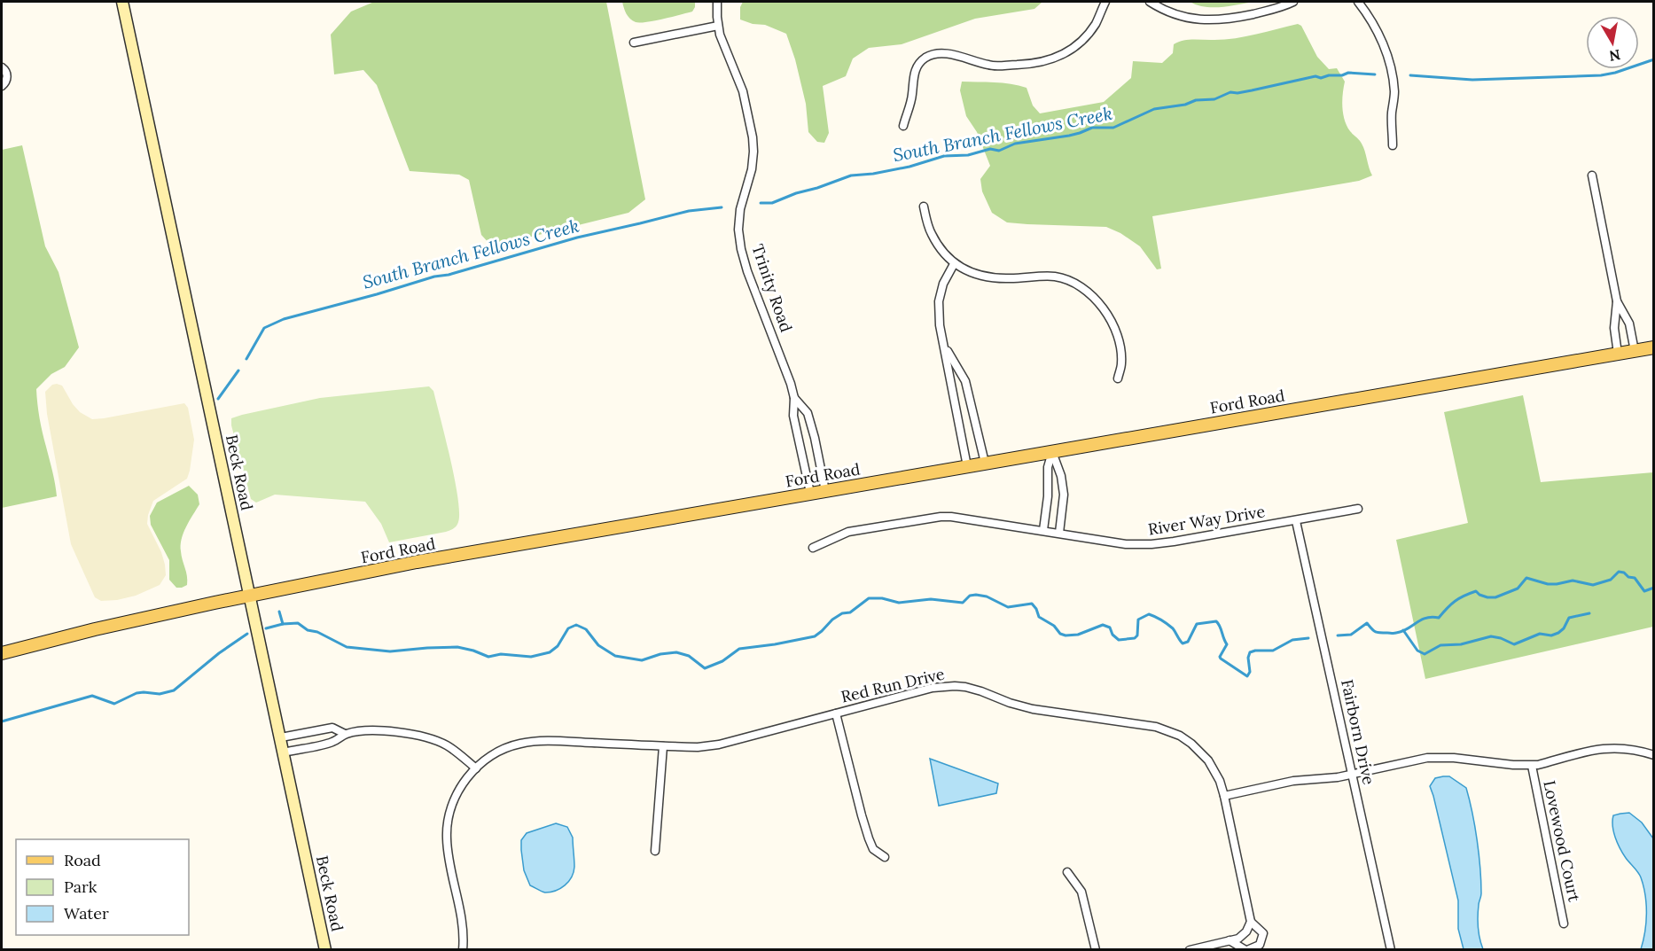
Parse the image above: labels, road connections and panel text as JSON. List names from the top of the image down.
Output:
{
  "streets": {
    "main road": ["Ford Road", "Beck Road"],
    "street": [
      "Trinity Road",
      "River Way Drive",
      "Red Run Drive",
      "Fairborn Drive",
      "Lovewood Court"
    ]
  },
  "crossings": [
    ["Trinity Road", "Ford Road"],
    ["Ford Road", "Beck Road"],
    ["River Way Drive", "Fairborn Drive"]
  ],
  "water": ["South Branch Fellows Creek"],
  "legend": ["Road", "Park", "Water"],
  "north": "bottom"
}
